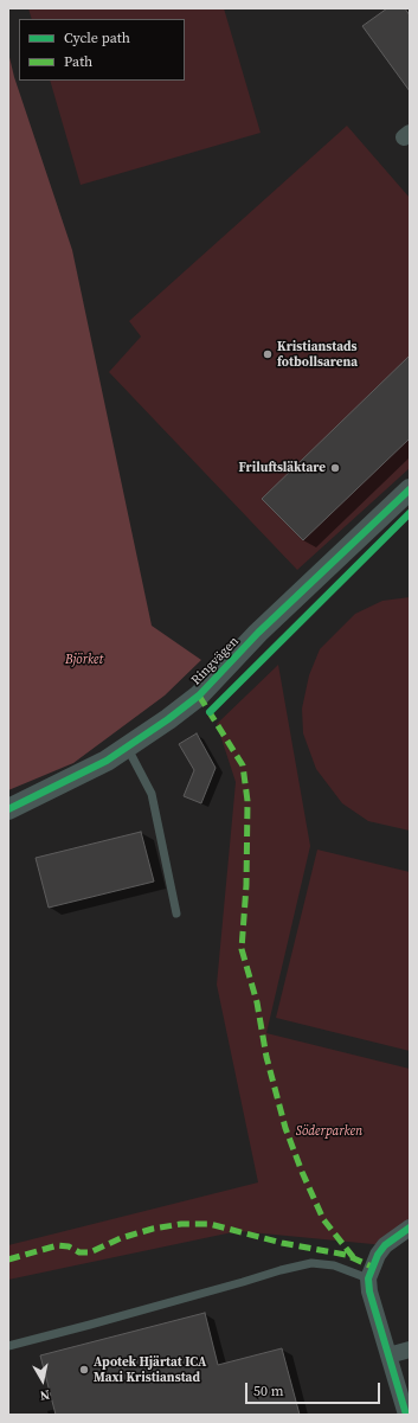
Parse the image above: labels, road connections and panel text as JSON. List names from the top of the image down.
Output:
{
  "streets": {
    "street": ["Ringvägen"]
  },
  "parks": ["Björket", "Söderparken"],
  "places": ["Kristianstads fotbollsarena", "Friluftsläktare", "Apotek Hjärtat ICA Maxi Kristianstad"],
  "legend": ["Cycle path", "Path"],
  "scale_bar": "50 m",
  "north": "bottom"
}
